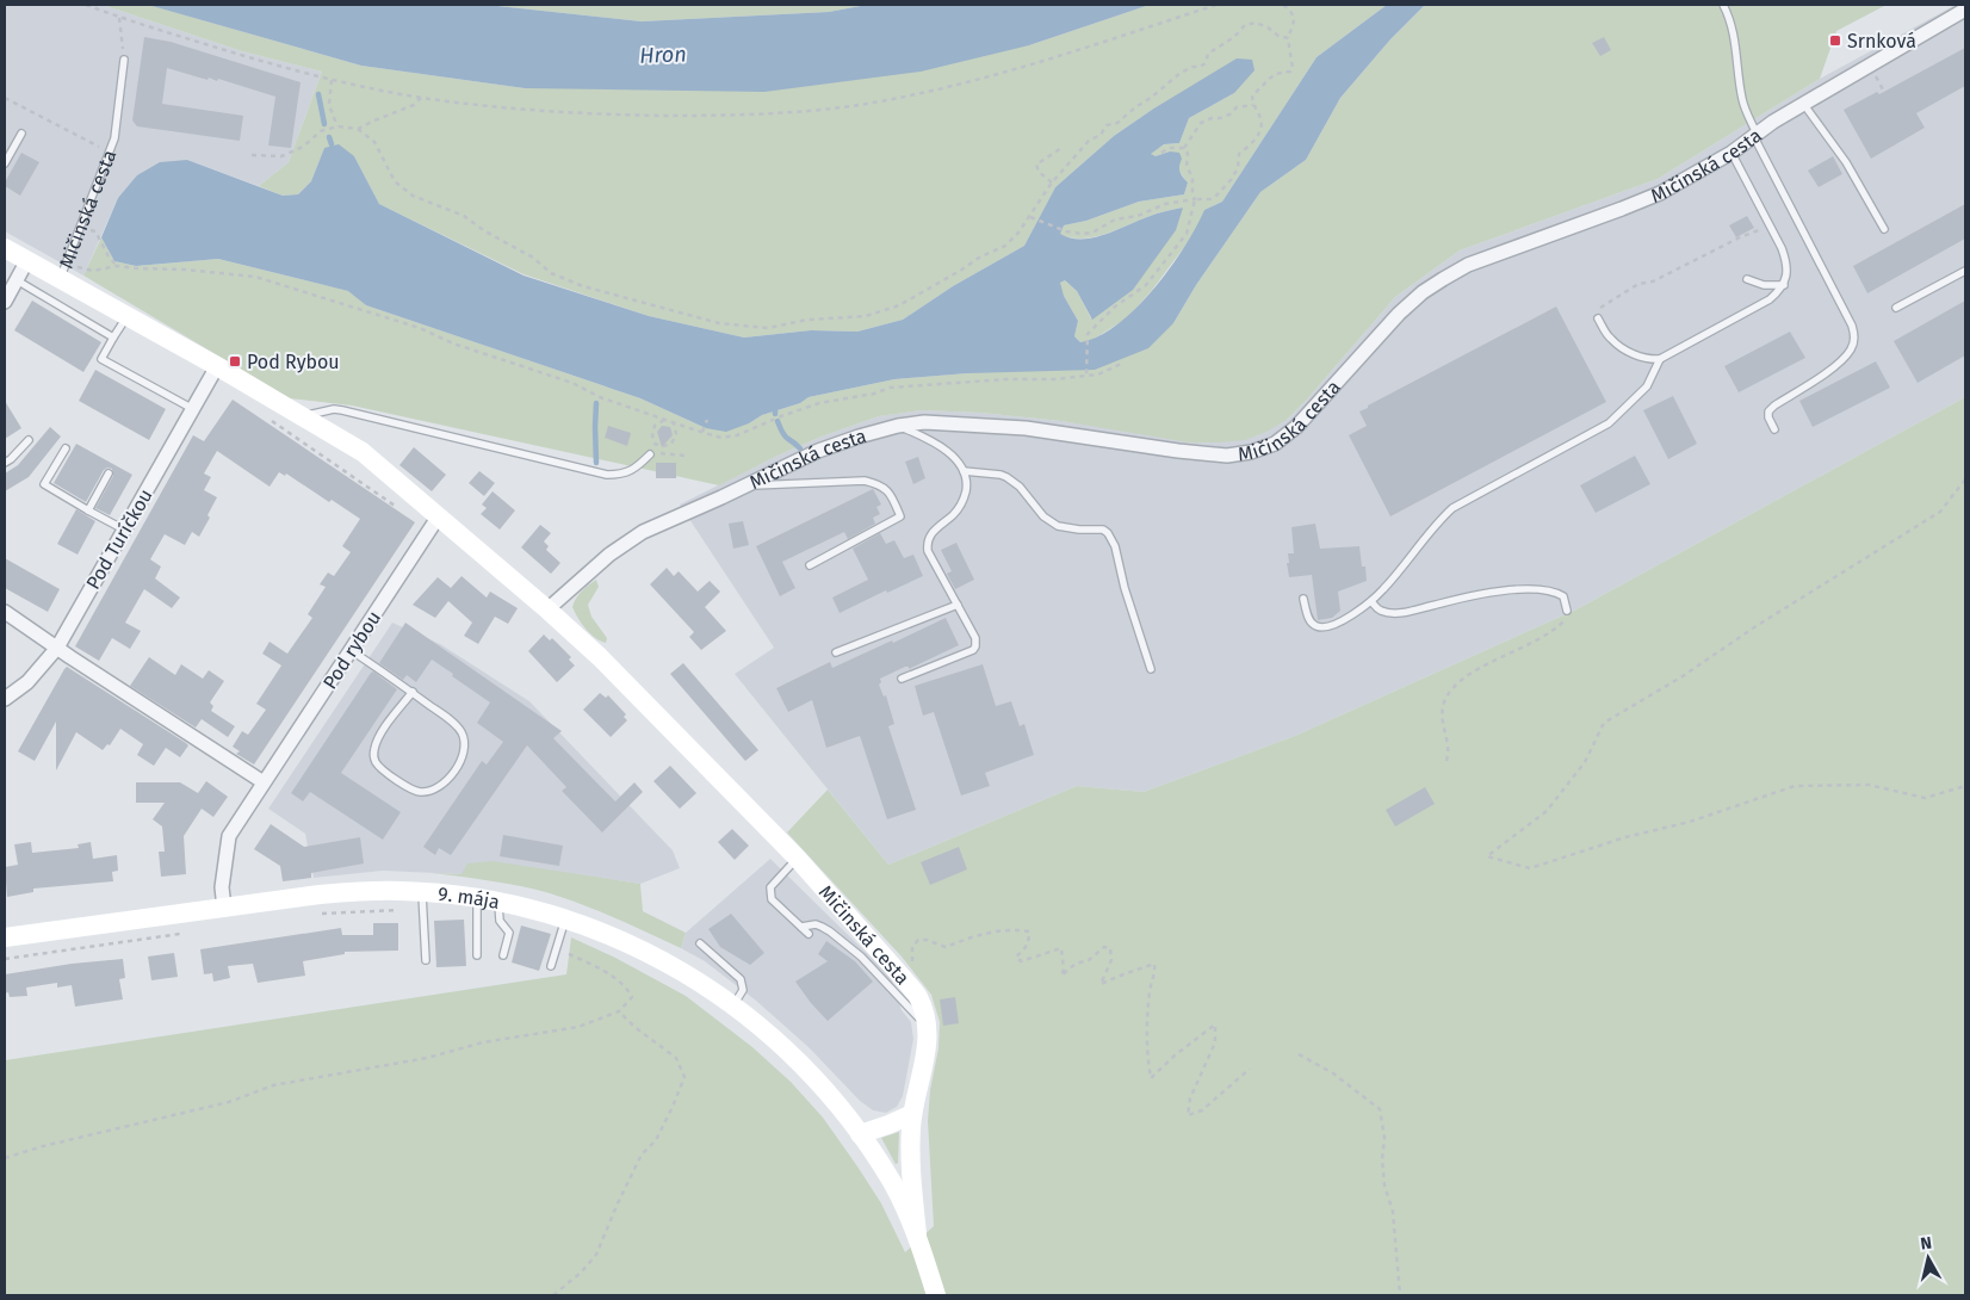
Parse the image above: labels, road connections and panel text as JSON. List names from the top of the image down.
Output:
{
  "streets": {
    "street": [
      "Mičinská cesta",
      "Pod Turíčkou",
      "Pod rybou",
      "9. mája"
    ]
  },
  "crossings": [
    ["Mičinská cesta", "Pod Turíčkou"],
    ["Mičinská cesta", "Pod rybou"],
    ["Mičinská cesta", "9. mája"],
    ["Pod rybou", "9. mája"]
  ],
  "water": ["Hron"],
  "places": {
    "transit": ["Srnková", "Pod Rybou"]
  },
  "north": "top"
}
